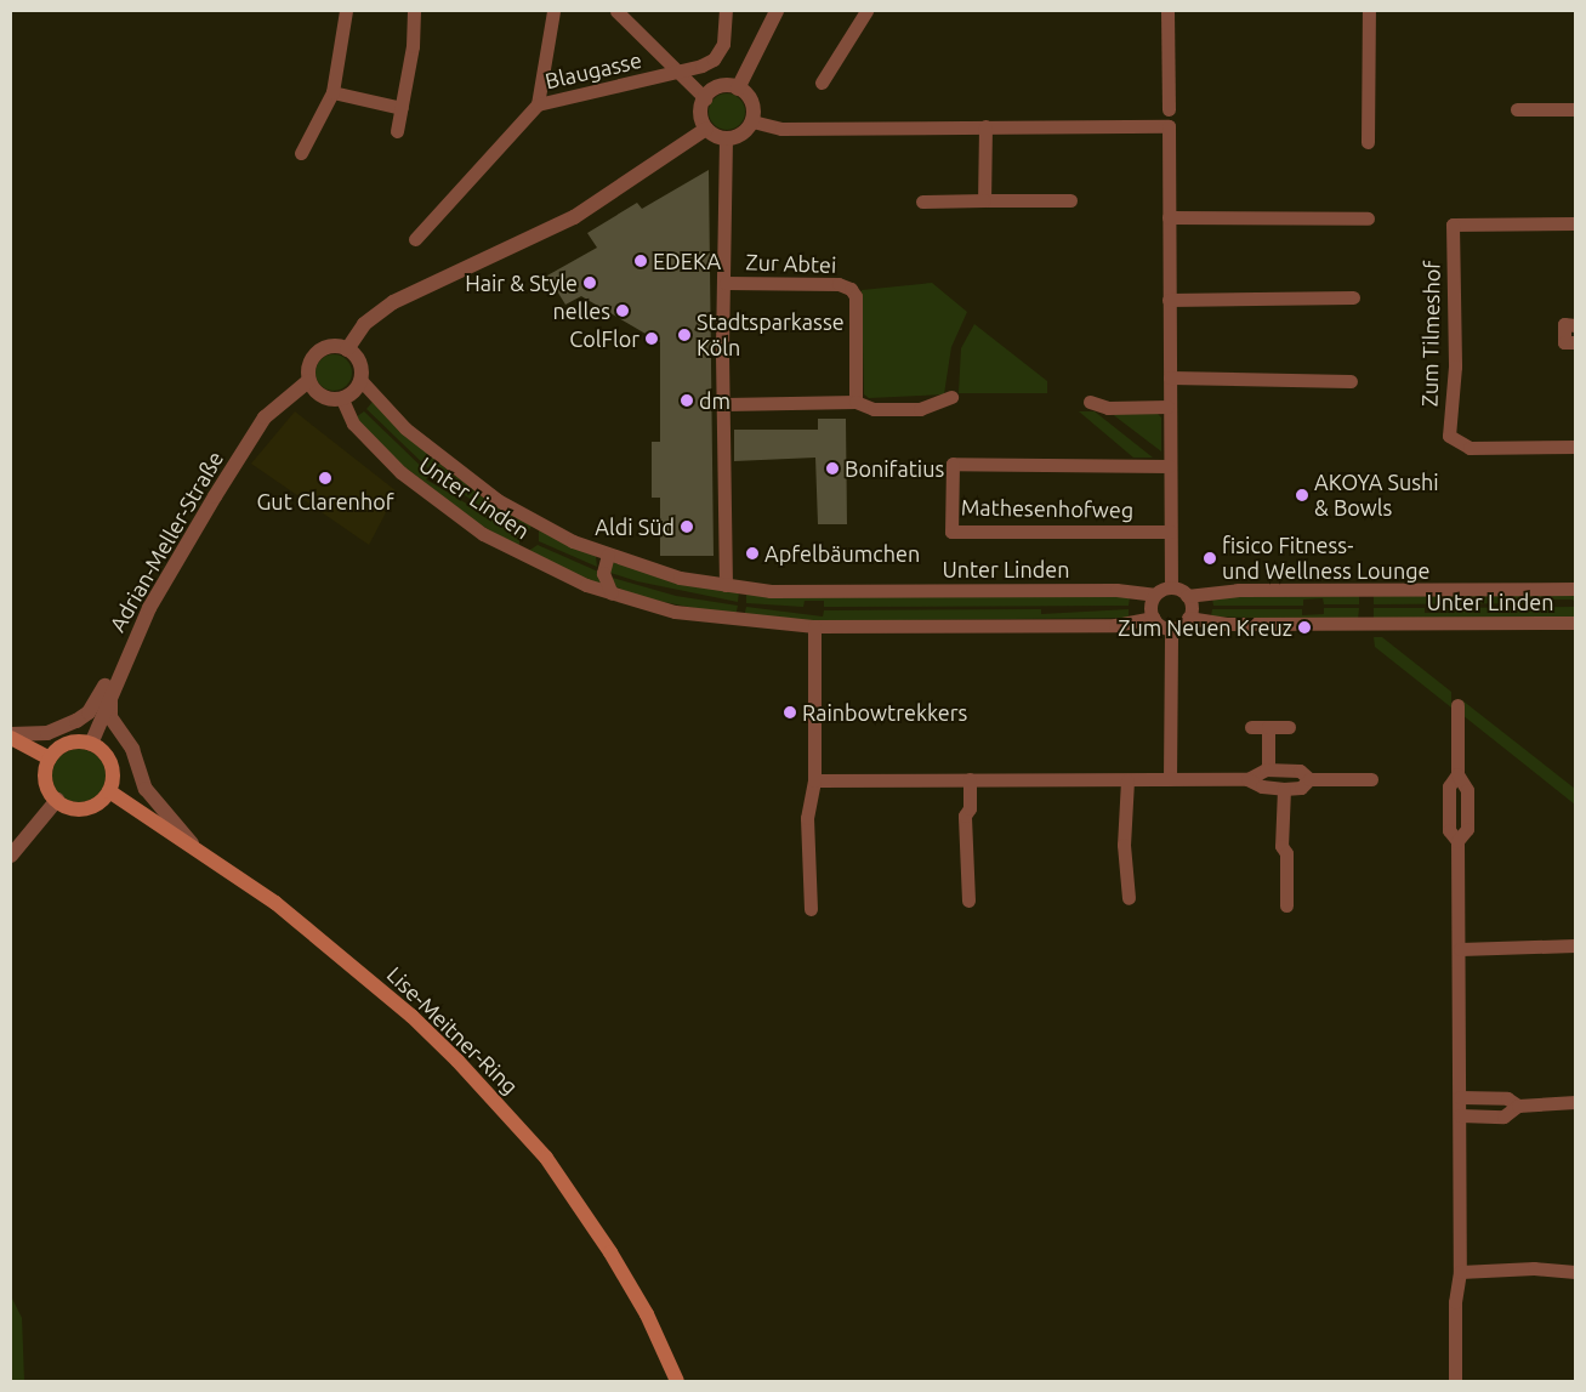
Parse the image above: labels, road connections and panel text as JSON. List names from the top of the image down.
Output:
{
  "streets": {
    "main road": ["Lise-Meitner-Ring"],
    "street": [
      "Blaugasse",
      "Zur Abtei",
      "Zum Tilmeshof",
      "Unter Linden",
      "Mathesenhofweg",
      "Adrian-Meller-Straße"
    ]
  },
  "crossings": [
    ["Zur Abtei", "Unter Linden"],
    ["Unter Linden", "Adrian-Meller-Straße"],
    ["Adrian-Meller-Straße", "Lise-Meitner-Ring"]
  ],
  "places": [
    "EDEKA",
    "Hair & Style",
    "nelles",
    "Stadtsparkasse Köln",
    "ColFlor",
    "dm",
    "Bonifatius",
    "Gut Clarenhof",
    "AKOYA Sushi & Bowls",
    "Aldi Süd",
    "Apfelbäumchen",
    "fisico Fitness- und Wellness Lounge",
    "Zum Neuen Kreuz",
    "Rainbowtrekkers"
  ]
}
